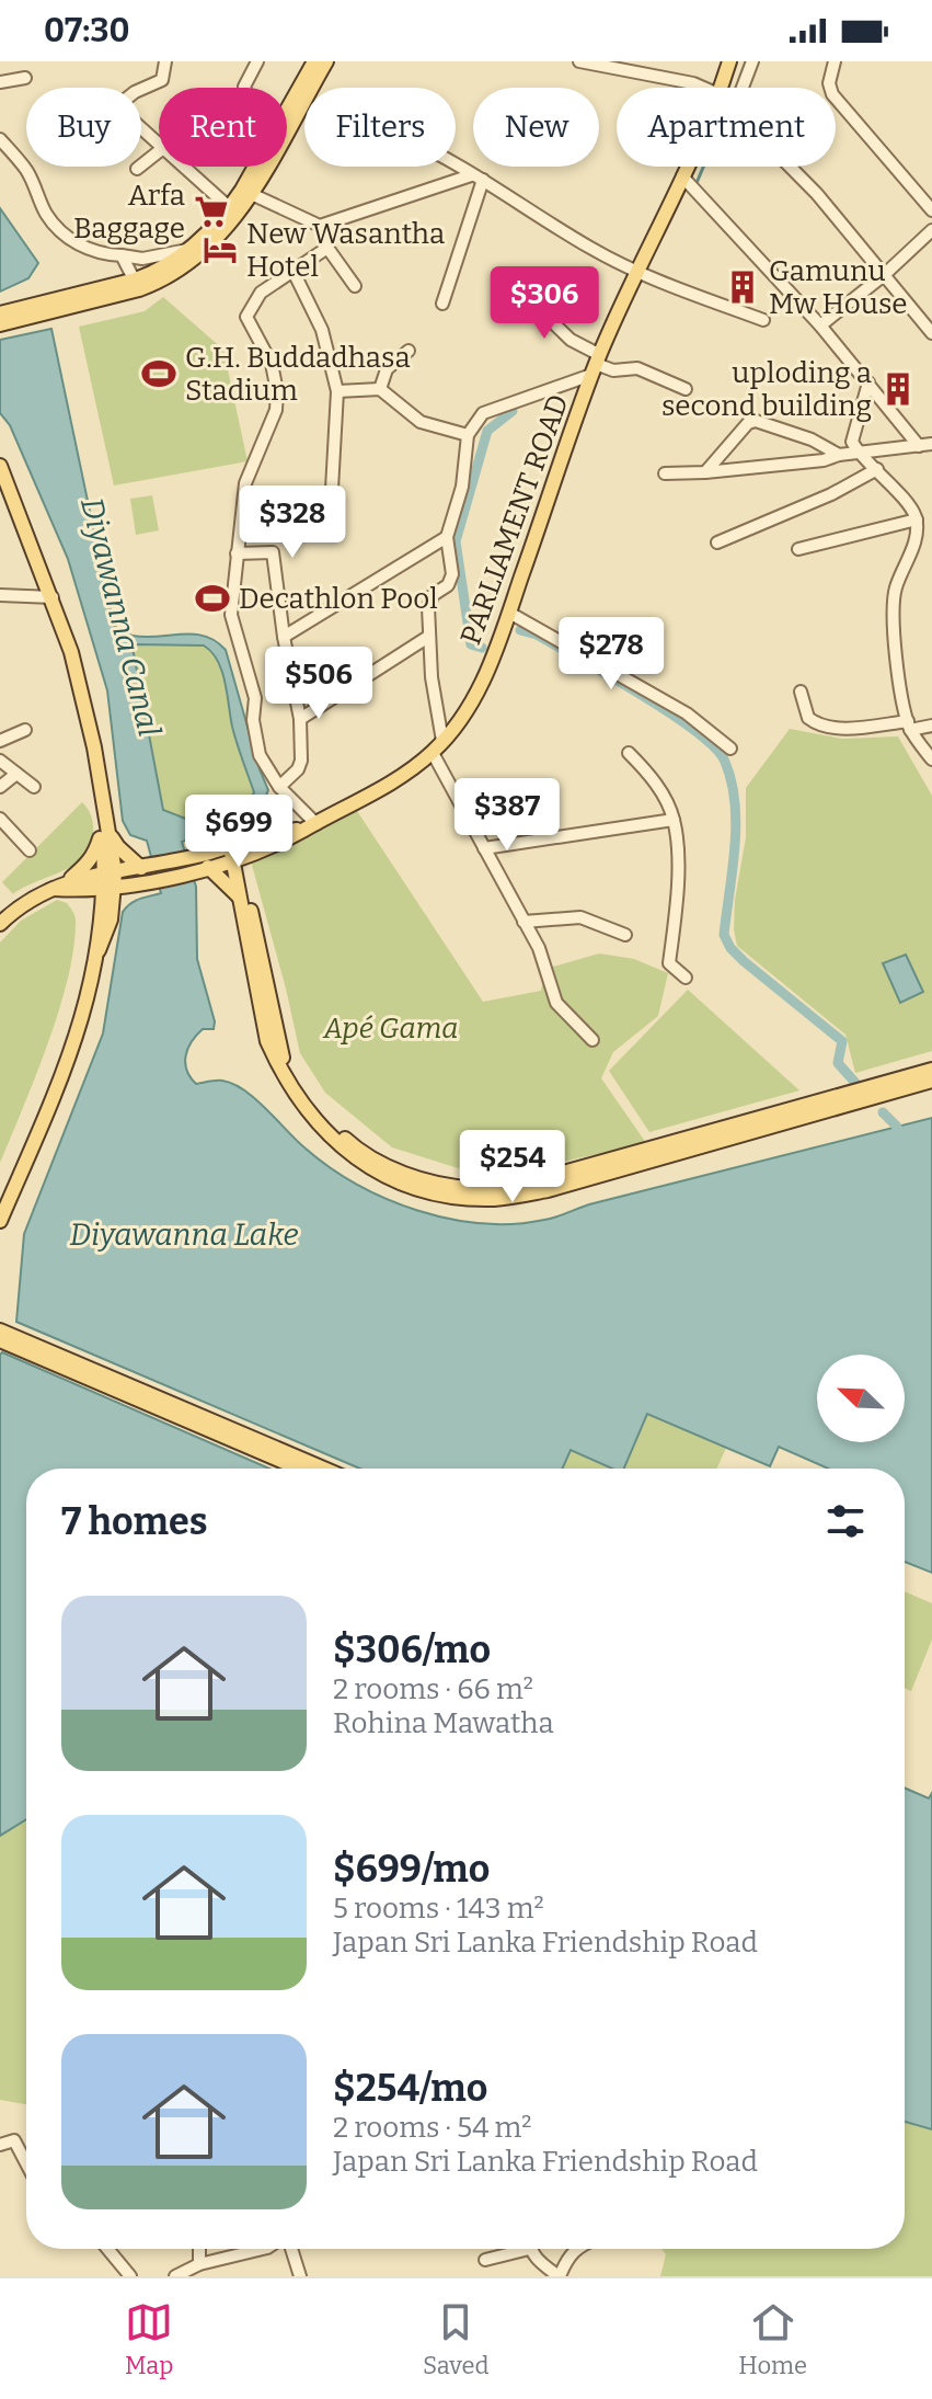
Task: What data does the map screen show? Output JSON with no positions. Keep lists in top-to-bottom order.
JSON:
{
  "streets": {
    "main road": ["PARLIAMENT ROAD"]
  },
  "water": ["Diyawanna Canal", "Diyawanna Lake"],
  "parks": ["Apé Gama"],
  "places": {
    "supermarket": ["Arfa Baggage"],
    "hotel": ["New Wasantha Hotel"],
    "building": ["Gamunu Mw House", "uploding a second building"],
    "sports": ["G.H. Buddadhasa Stadium", "Decathlon Pool"]
  },
  "north": "top left",
  "page": {
    "status": "07:30",
    "chip": [
      "Buy",
      "Rent",
      "Filters",
      "New",
      "Apartment"
    ],
    "price": [
      "$306",
      "$328",
      "$278",
      "$506",
      "$387",
      "$699",
      "$254"
    ],
    "heading": "7 homes",
    "list": [
      {
        "name": "$306/mo",
        "note": "2 rooms · 66 m² · Rohina Mawatha"
      },
      {
        "name": "$699/mo",
        "note": "5 rooms · 143 m² · Japan Sri Lanka Friendship Road"
      },
      {
        "name": "$254/mo",
        "note": "2 rooms · 54 m² · Japan Sri Lanka Friendship Road"
      }
    ],
    "tabs": ["Map", "Saved", "Home"]
  }
}
